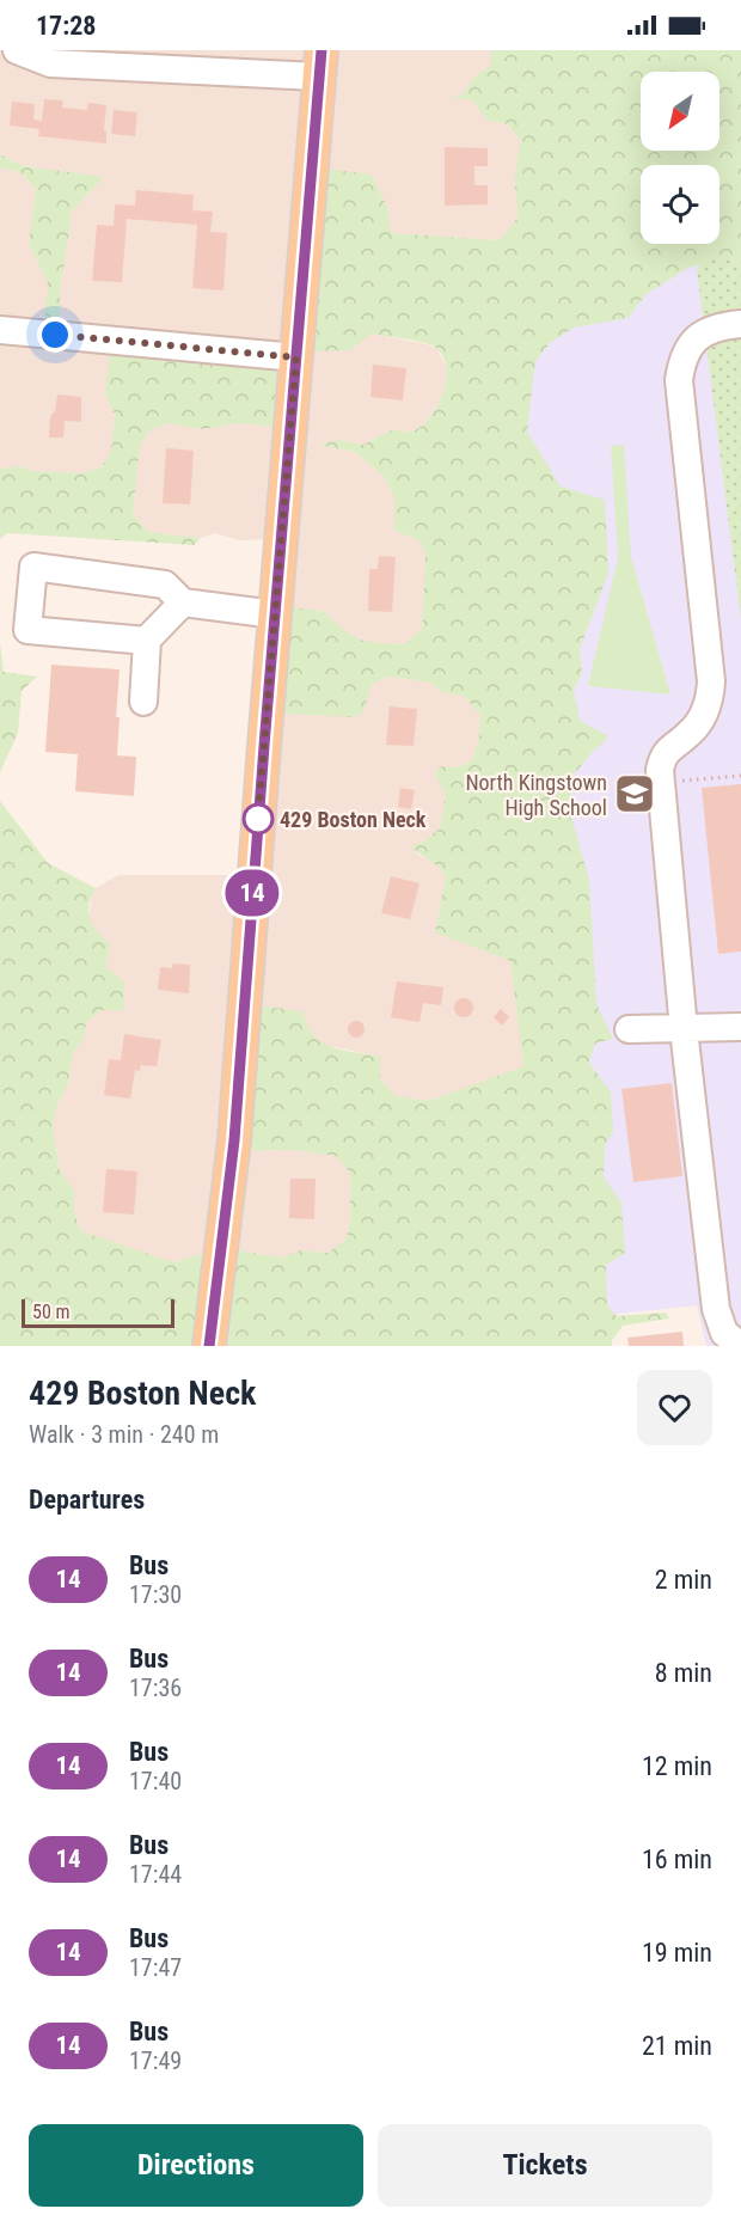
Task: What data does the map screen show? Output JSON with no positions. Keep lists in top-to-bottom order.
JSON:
{
  "places": {
    "school or university": ["North Kingstown High School"],
    "other": ["429 Boston Neck"]
  },
  "lines": ["bus line 14"],
  "scale_bar": "50 m",
  "north": "bottom left",
  "page": {
    "status": "17:28",
    "on_map": "14",
    "scale": "50 m",
    "heading": [
      ["429 Boston Neck", "Walk · 3 min · 240 m"],
      "Departures"
    ],
    "list": [
      {
        "mark": "14",
        "name": "Bus",
        "note": "17:30",
        "value": "2 min"
      },
      {
        "mark": "14",
        "name": "Bus",
        "note": "17:36",
        "value": "8 min"
      },
      {
        "mark": "14",
        "name": "Bus",
        "note": "17:40",
        "value": "12 min"
      },
      {
        "mark": "14",
        "name": "Bus",
        "note": "17:44",
        "value": "16 min"
      },
      {
        "mark": "14",
        "name": "Bus",
        "note": "17:47",
        "value": "19 min"
      },
      {
        "mark": "14",
        "name": "Bus",
        "note": "17:49",
        "value": "21 min"
      }
    ],
    "buttons": ["Directions", "Tickets"]
  }
}
